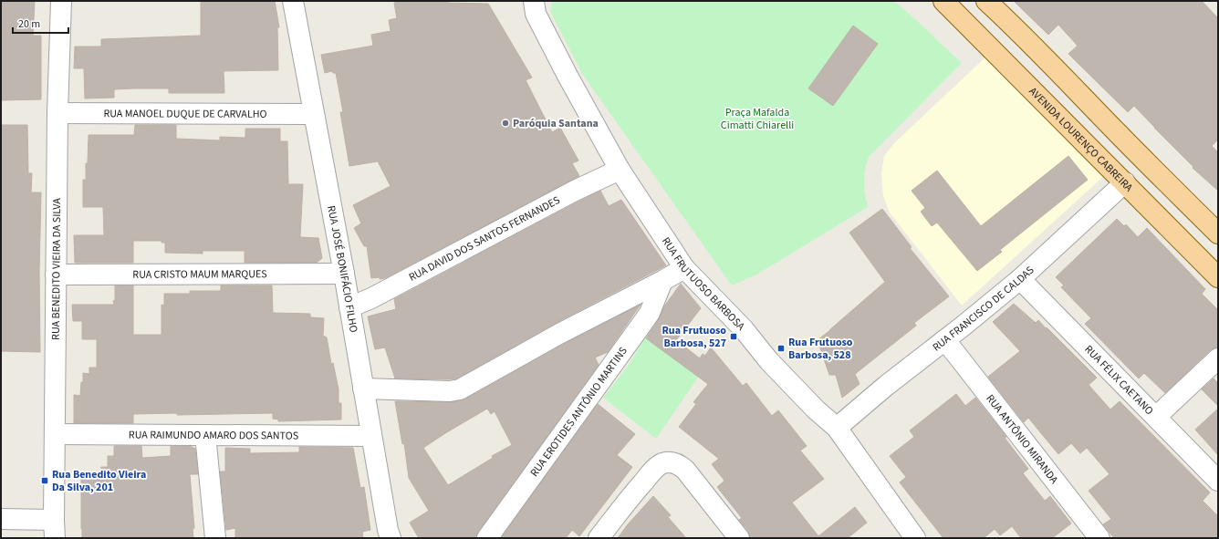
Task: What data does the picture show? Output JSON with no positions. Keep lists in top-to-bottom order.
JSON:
{
  "streets": {
    "main road": ["AVENIDA LOURENÇO CABREIRA"],
    "street": [
      "RUA MANOEL DUQUE DE CARVALHO",
      "RUA DAVID DOS SANTOS FERNANDES",
      "RUA BENEDITO VIEIRA DA SILVA",
      "RUA JOSÉ BONIFÁCIO FILHO",
      "RUA CRISTO MAUM MARQUES",
      "RUA FRUTUOSO BARBOSA",
      "RUA FRANCISCO DE CALDAS",
      "RUA FÉLIX CAETANO",
      "RUA EROTIDES ANTÔNIO MARTINS",
      "RUA RAIMUNDO AMARO DOS SANTOS",
      "RUA ANTÔNIO MIRANDA"
    ]
  },
  "crossings": [
    ["RUA MANOEL DUQUE DE CARVALHO", "RUA BENEDITO VIEIRA DA SILVA"],
    ["RUA MANOEL DUQUE DE CARVALHO", "RUA JOSÉ BONIFÁCIO FILHO"],
    ["AVENIDA LOURENÇO CABREIRA", "RUA FRANCISCO DE CALDAS"],
    ["RUA DAVID DOS SANTOS FERNANDES", "RUA JOSÉ BONIFÁCIO FILHO"],
    ["RUA DAVID DOS SANTOS FERNANDES", "RUA FRUTUOSO BARBOSA"],
    ["RUA BENEDITO VIEIRA DA SILVA", "RUA CRISTO MAUM MARQUES"],
    ["RUA BENEDITO VIEIRA DA SILVA", "RUA RAIMUNDO AMARO DOS SANTOS"],
    ["RUA JOSÉ BONIFÁCIO FILHO", "RUA CRISTO MAUM MARQUES"],
    ["RUA JOSÉ BONIFÁCIO FILHO", "RUA RAIMUNDO AMARO DOS SANTOS"],
    ["RUA FRUTUOSO BARBOSA", "RUA FRANCISCO DE CALDAS"],
    ["RUA FRANCISCO DE CALDAS", "RUA FÉLIX CAETANO"],
    ["RUA FRANCISCO DE CALDAS", "RUA ANTÔNIO MIRANDA"]
  ],
  "parks": ["Praça Mafalda Cimatti Chiarelli"],
  "places": {
    "other": ["Paróquia Santana"],
    "transit": ["Rua Frutuoso Barbosa, 527", "Rua Frutuoso Barbosa, 528", "Rua Benedito Vieira Da Silva, 201"]
  },
  "scale_bar": "20 m"
}
